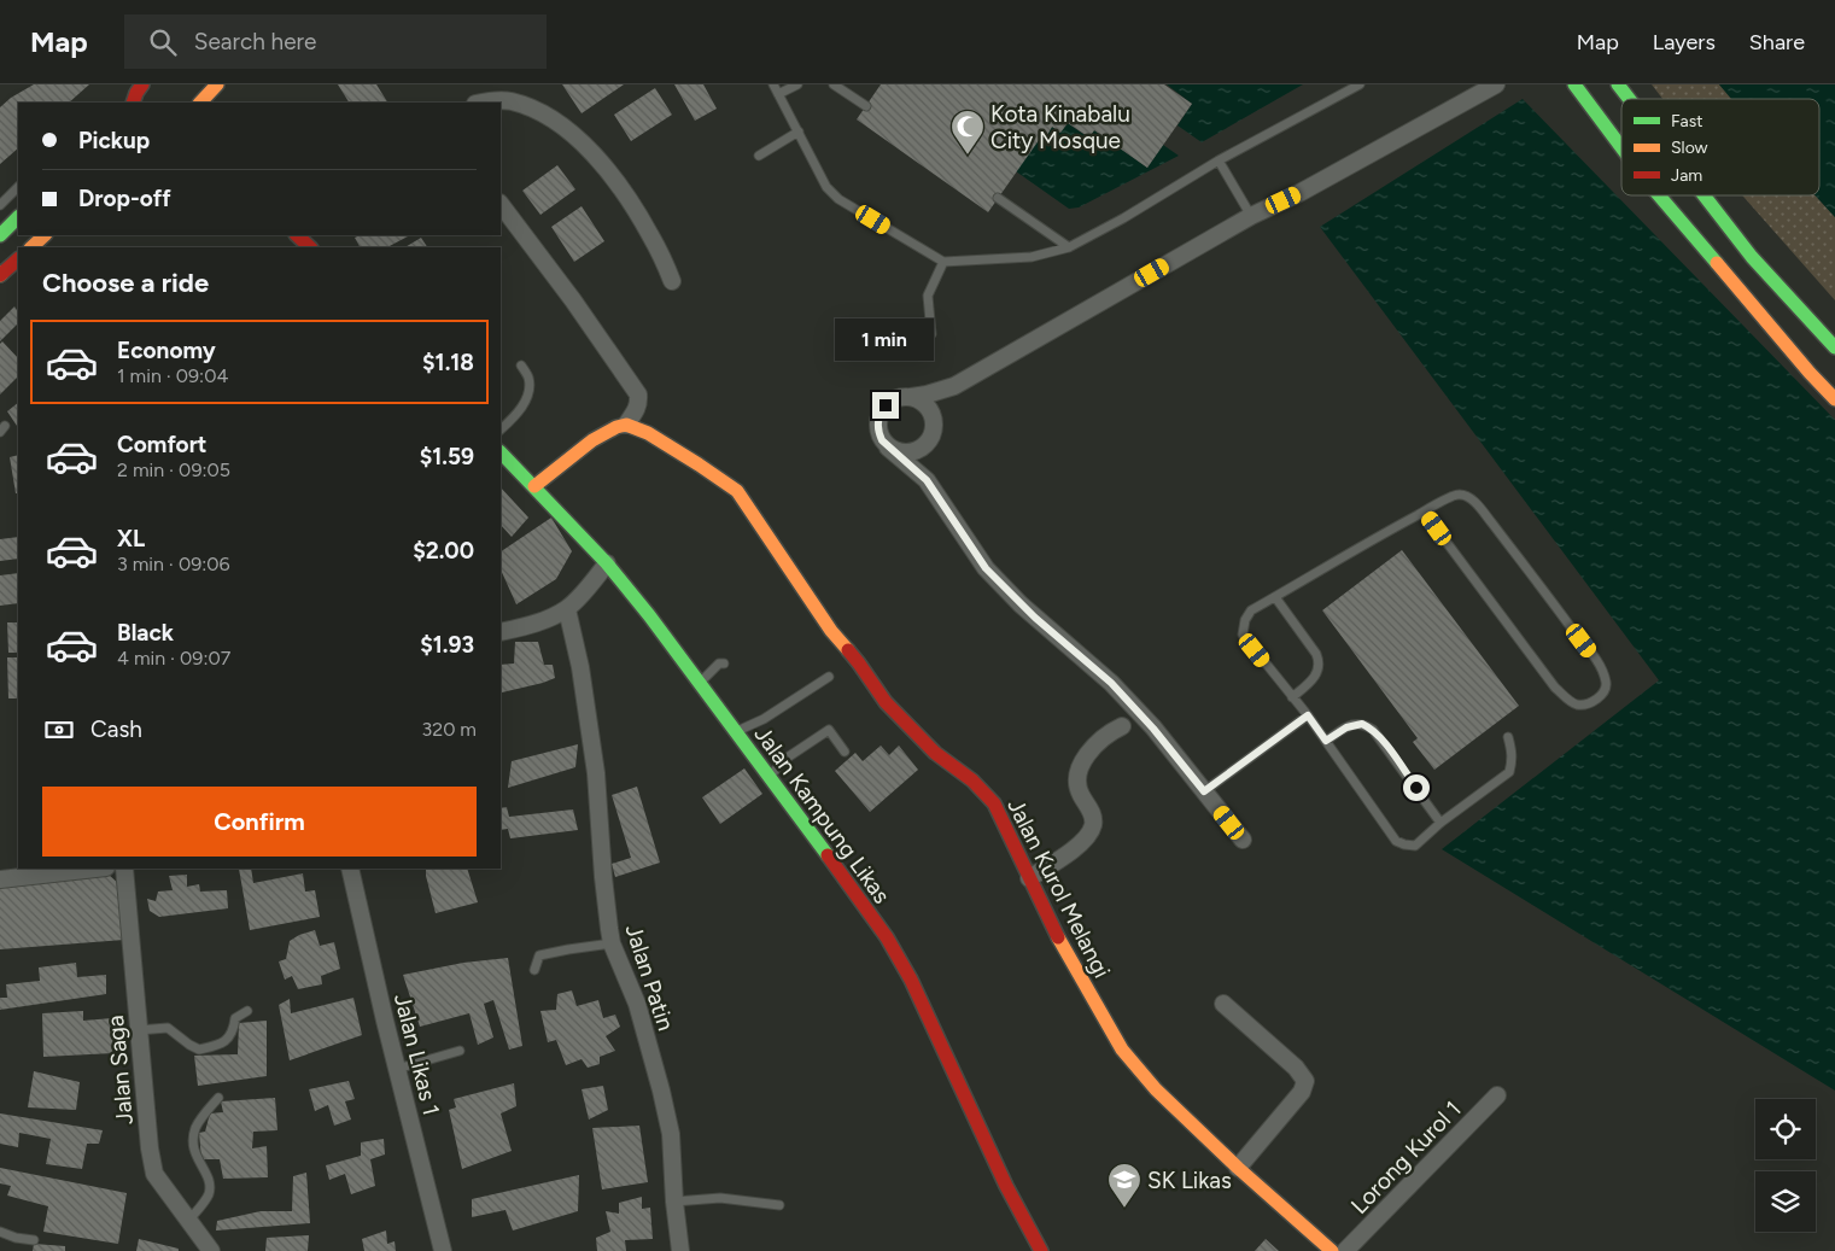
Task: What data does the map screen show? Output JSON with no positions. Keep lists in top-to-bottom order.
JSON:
{
  "streets": {
    "main road": ["Jalan Kampung Likas", "Jalan Kurol Melangi"],
    "street": [
      "Jalan Patin",
      "Jalan Likas 1",
      "Jalan Saga",
      "Lorong Kurol 1"
    ]
  },
  "places": {
    "mosque": ["Kota Kinabalu City Mosque"],
    "school or university": ["SK Likas"]
  },
  "legend": ["Fast", "Slow", "Jam"],
  "page": {
    "header": "Map",
    "search": "Search here",
    "nav": ["Map", "Layers", "Share"],
    "banner": ["Pickup", "Drop-off"],
    "heading": "Choose a ride",
    "bubble": "1 min",
    "list": [
      {
        "name": "Economy",
        "note": "1 min · 09:04",
        "value": "$1.18"
      },
      {
        "name": "Comfort",
        "note": "2 min · 09:05",
        "value": "$1.59"
      },
      {
        "name": "XL",
        "note": "3 min · 09:06",
        "value": "$2.00"
      },
      {
        "name": "Black",
        "note": "4 min · 09:07",
        "value": "$1.93"
      }
    ],
    "pay": ["Cash", "320 m"],
    "buttons": "Confirm"
  }
}
